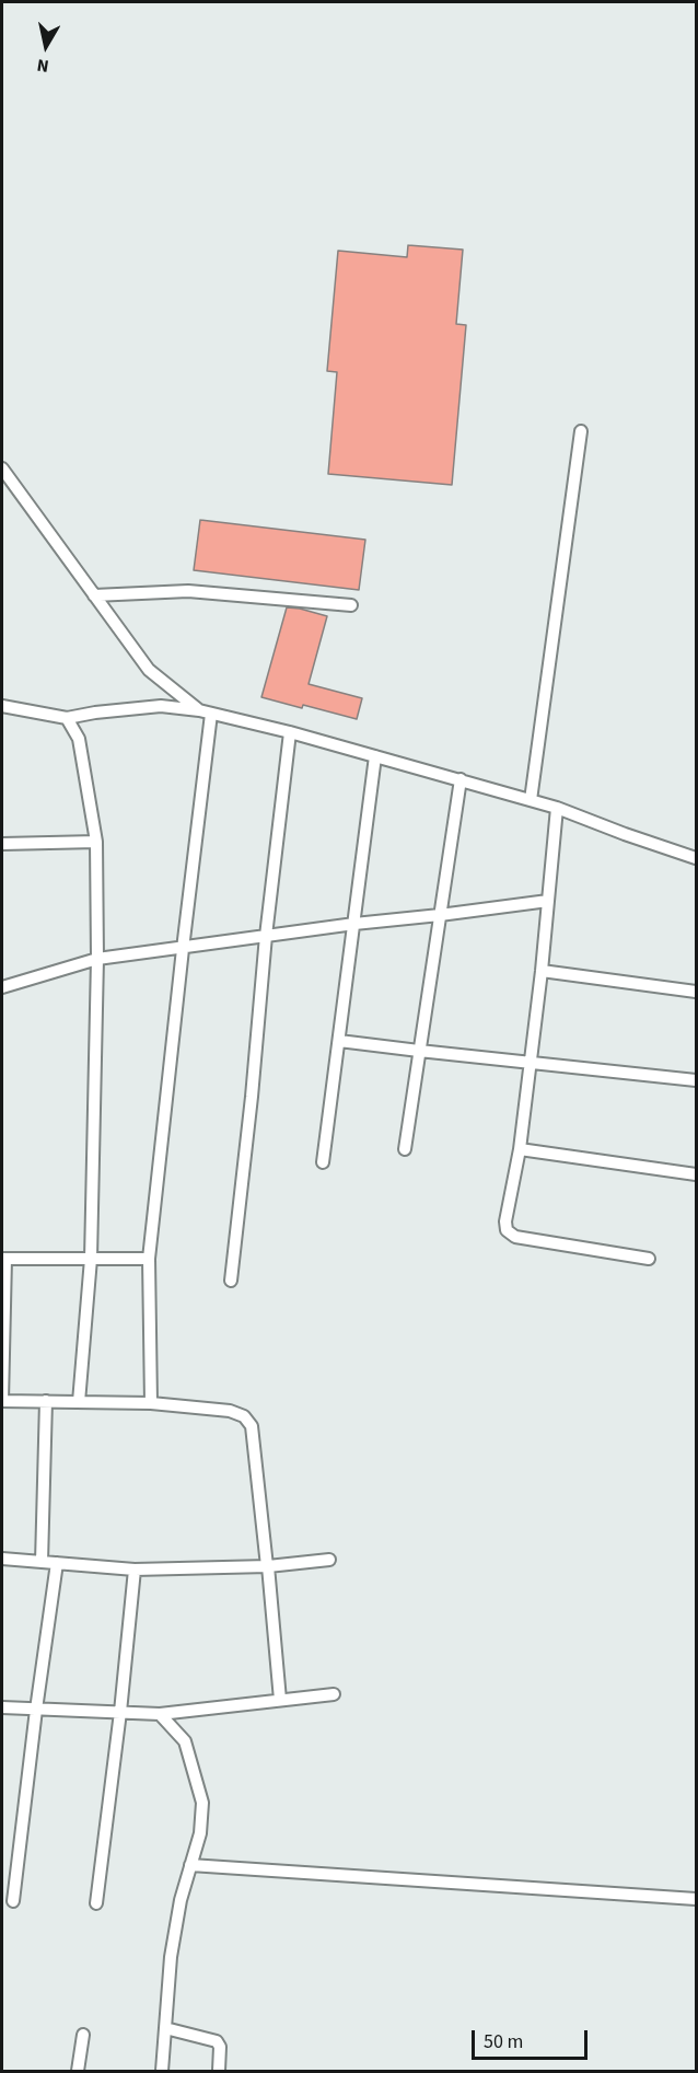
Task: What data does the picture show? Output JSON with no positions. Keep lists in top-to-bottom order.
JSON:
{
  "scale_bar": "50 m",
  "north": "bottom"
}
